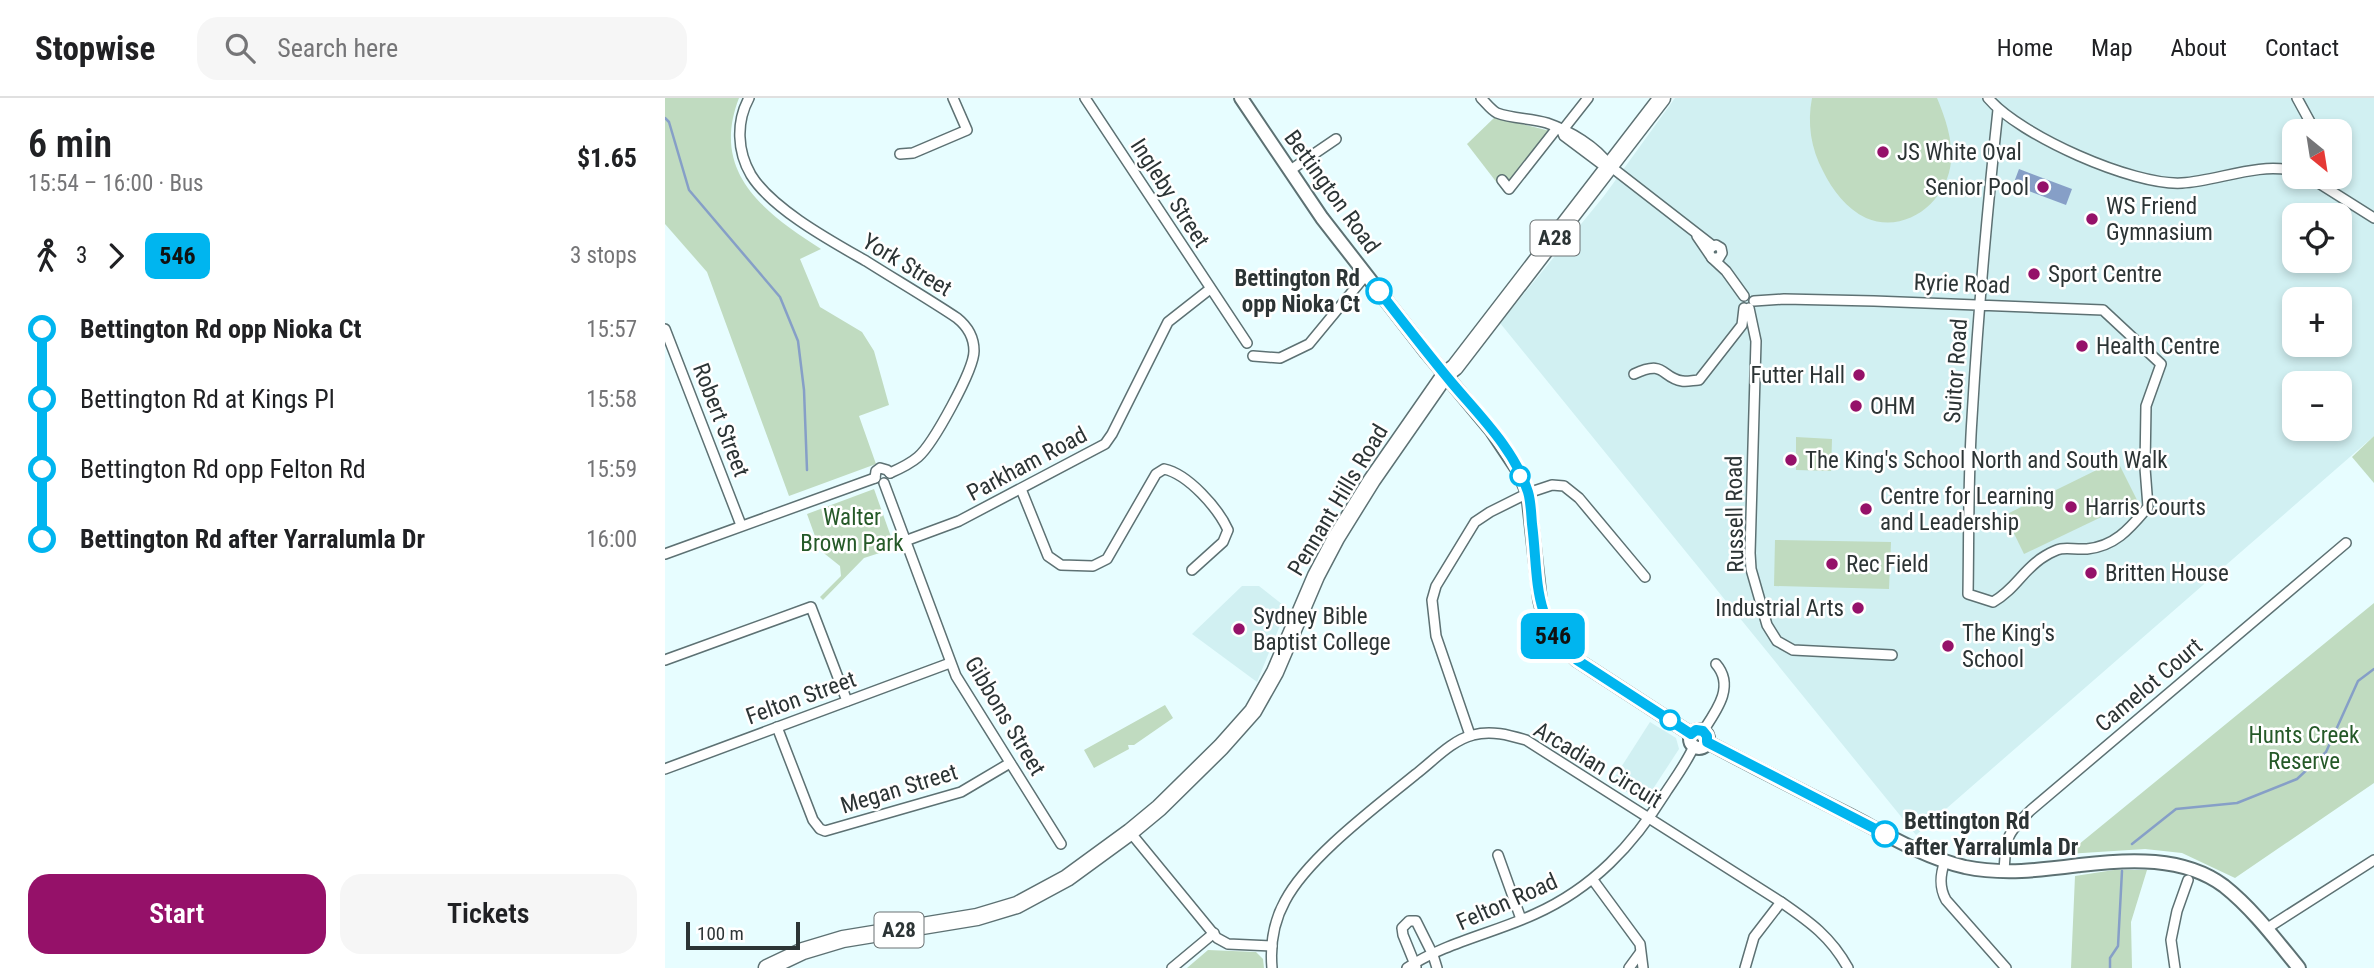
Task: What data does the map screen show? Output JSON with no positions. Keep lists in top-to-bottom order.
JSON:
{
  "streets": {
    "highway": ["A28", "Pennant Hills Road"],
    "main road": ["Bettington Road"],
    "street": [
      "Ingleby Street",
      "York Street",
      "Ryrie Road",
      "Suitor Road",
      "Robert Street",
      "Parkham Road",
      "Russell Road",
      "Camelot Court",
      "Felton Street",
      "Gibbons Street",
      "Arcadian Circuit",
      "Megan Street",
      "Felton Road"
    ]
  },
  "crossings": [
    ["Bettington Road", "Pennant Hills Road"],
    ["Bettington Road", "Camelot Court"],
    ["Bettington Road", "Felton Road"],
    ["Ingleby Street", "Parkham Road"],
    ["York Street", "Gibbons Street"],
    ["Ryrie Road", "Suitor Road"],
    ["Ryrie Road", "Russell Road"],
    ["Parkham Road", "Gibbons Street"],
    ["Felton Street", "Gibbons Street"],
    ["Felton Street", "Megan Street"],
    ["Gibbons Street", "Megan Street"],
    ["Arcadian Circuit", "Felton Road"]
  ],
  "parks": ["Walter Brown Park", "Hunts Creek Reserve"],
  "places": [
    "JS White Oval",
    "Senior Pool",
    "WS Friend Gymnasium",
    "Sport Centre",
    "Bettington Rd opp Nioka Ct",
    "Health Centre",
    "Futter Hall",
    "OHM",
    "The King's School North and South Walk",
    "Harris Courts",
    "Centre for Learning and Leadership",
    "Rec Field",
    "Britten House",
    "Industrial Arts",
    "Sydney Bible Baptist College",
    "The King's School",
    "Bettington Rd after Yarralumla Dr"
  ],
  "lines": ["bus line 546"],
  "scale_bar": "100 m",
  "north": "bottom right",
  "page": {
    "header": "Stopwise",
    "search": "Search here",
    "nav": [
      "Home",
      "Map",
      "About",
      "Contact"
    ],
    "heading": ["6 min", "15:54 – 16:00 · Bus", "$1.65"],
    "on_map": "546",
    "map_buttons": ["+", "−"],
    "legs": ["3", "546", "3 stops"],
    "list": [
      {
        "name": "Bettington Rd opp Nioka Ct",
        "value": "15:57"
      },
      {
        "name": "Bettington Rd at Kings Pl",
        "value": "15:58"
      },
      {
        "name": "Bettington Rd opp Felton Rd",
        "value": "15:59"
      },
      {
        "name": "Bettington Rd after Yarralumla Dr",
        "value": "16:00"
      }
    ],
    "buttons": ["Start", "Tickets"],
    "scale": "100 m"
  }
}
